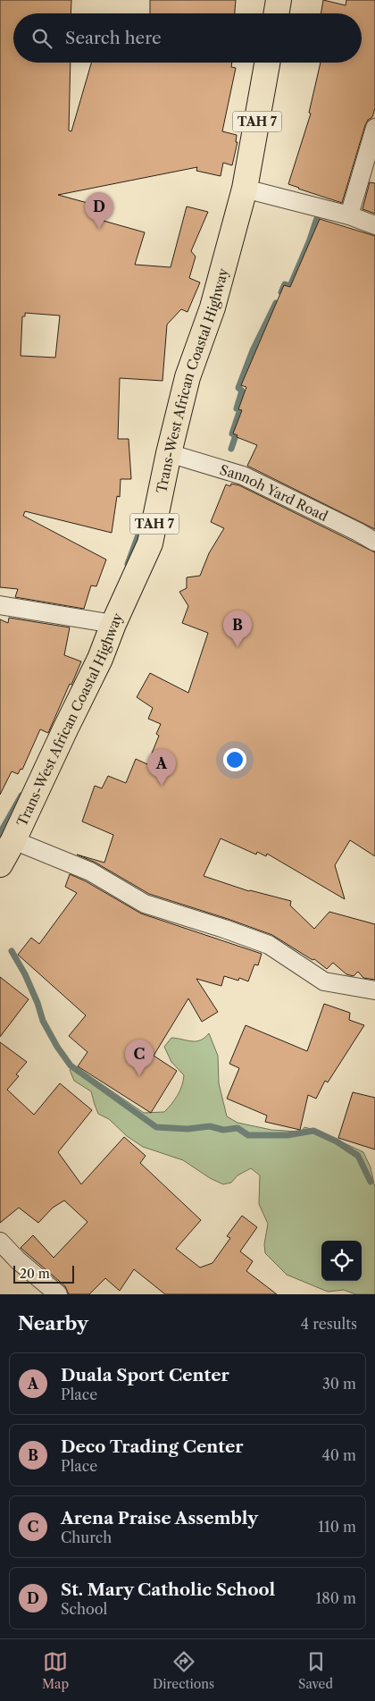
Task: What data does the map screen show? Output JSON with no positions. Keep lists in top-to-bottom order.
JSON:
{
  "streets": {
    "highway": ["TAH 7", "Trans-West African Coastal Highway"],
    "street": ["Sannoh Yard Road"]
  },
  "crossings": [
    ["Trans-West African Coastal Highway", "Sannoh Yard Road"]
  ],
  "scale_bar": "20 m",
  "page": {
    "search": "Search here",
    "pins": [
      "D",
      "B",
      "A",
      "C"
    ],
    "scale": "20 m",
    "heading": ["Nearby", "4 results"],
    "list": [
      {
        "mark": "A",
        "name": "Duala Sport Center",
        "note": "Place",
        "value": "30 m"
      },
      {
        "mark": "B",
        "name": "Deco Trading Center",
        "note": "Place",
        "value": "40 m"
      },
      {
        "mark": "C",
        "name": "Arena Praise Assembly",
        "note": "Church",
        "value": "110 m"
      },
      {
        "mark": "D",
        "name": "St. Mary Catholic School",
        "note": "School",
        "value": "180 m"
      }
    ],
    "nav": ["Map", "Directions", "Saved"]
  }
}
